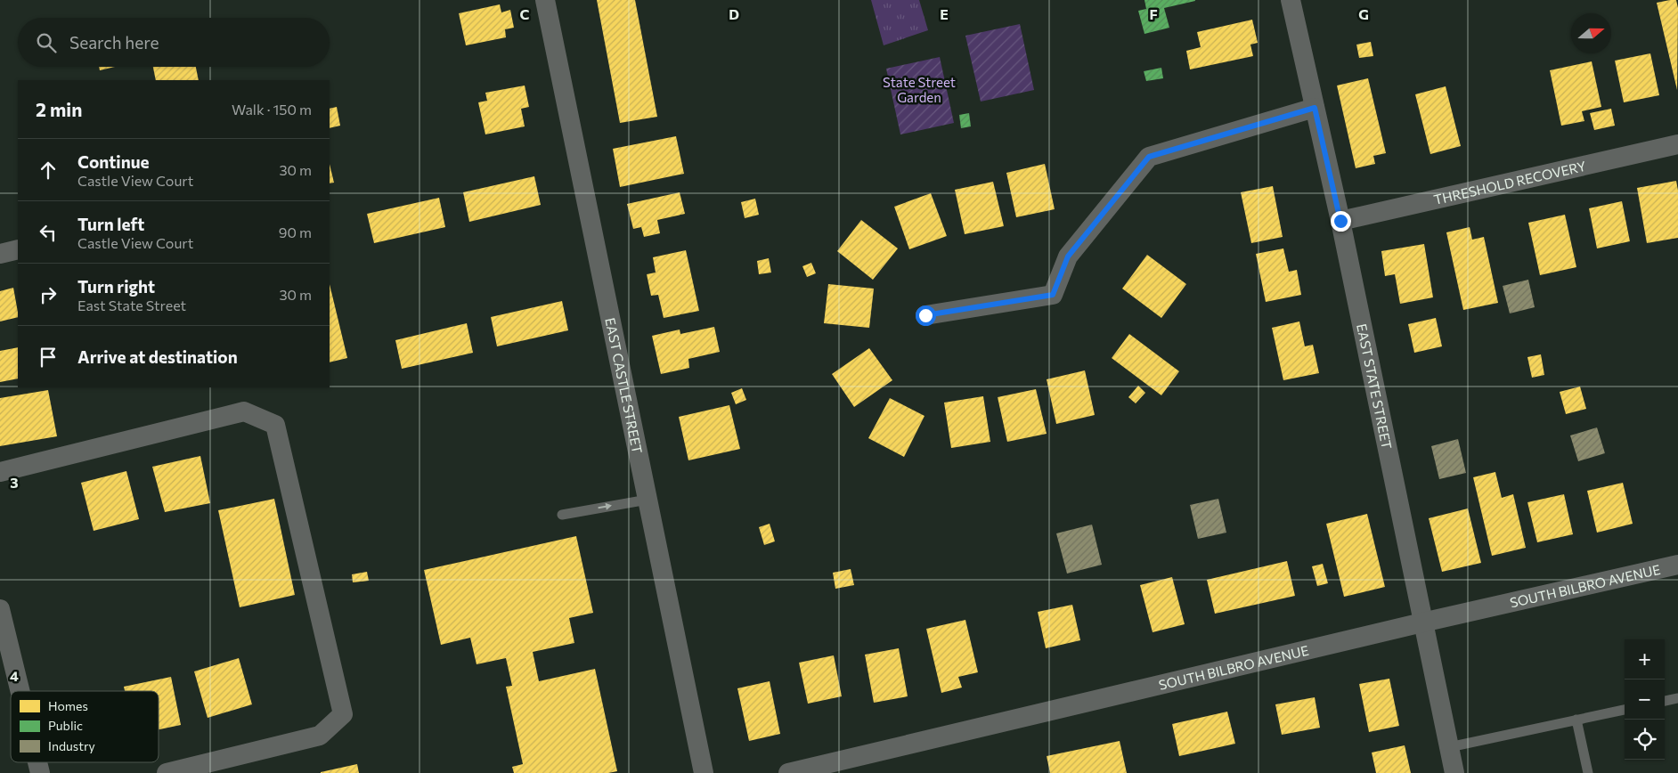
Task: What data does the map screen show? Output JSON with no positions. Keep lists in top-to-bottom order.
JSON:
{
  "streets": {
    "street": [
      "THRESHOLD RECOVERY",
      "EAST CASTLE STREET",
      "EAST STATE STREET",
      "SOUTH BILBRO AVENUE"
    ]
  },
  "crossings": [
    ["THRESHOLD RECOVERY", "EAST STATE STREET"],
    ["EAST STATE STREET", "SOUTH BILBRO AVENUE"]
  ],
  "parks": ["State Street Garden"],
  "legend": ["Homes", "Public", "Industry"],
  "north": "right",
  "page": {
    "search": "Search here",
    "heading": ["2 min", "Walk · 150 m"],
    "list": [
      ["Continue", "Castle View Court", "30 m"],
      ["Turn left", "Castle View Court", "90 m"],
      ["Turn right", "East State Street", "30 m"],
      "Arrive at destination"
    ],
    "map_buttons": ["+", "−"]
  },
  "grid": {
    "columns": [
      "C",
      "D",
      "E",
      "F",
      "G"
    ],
    "rows": ["3", "4"]
  }
}
